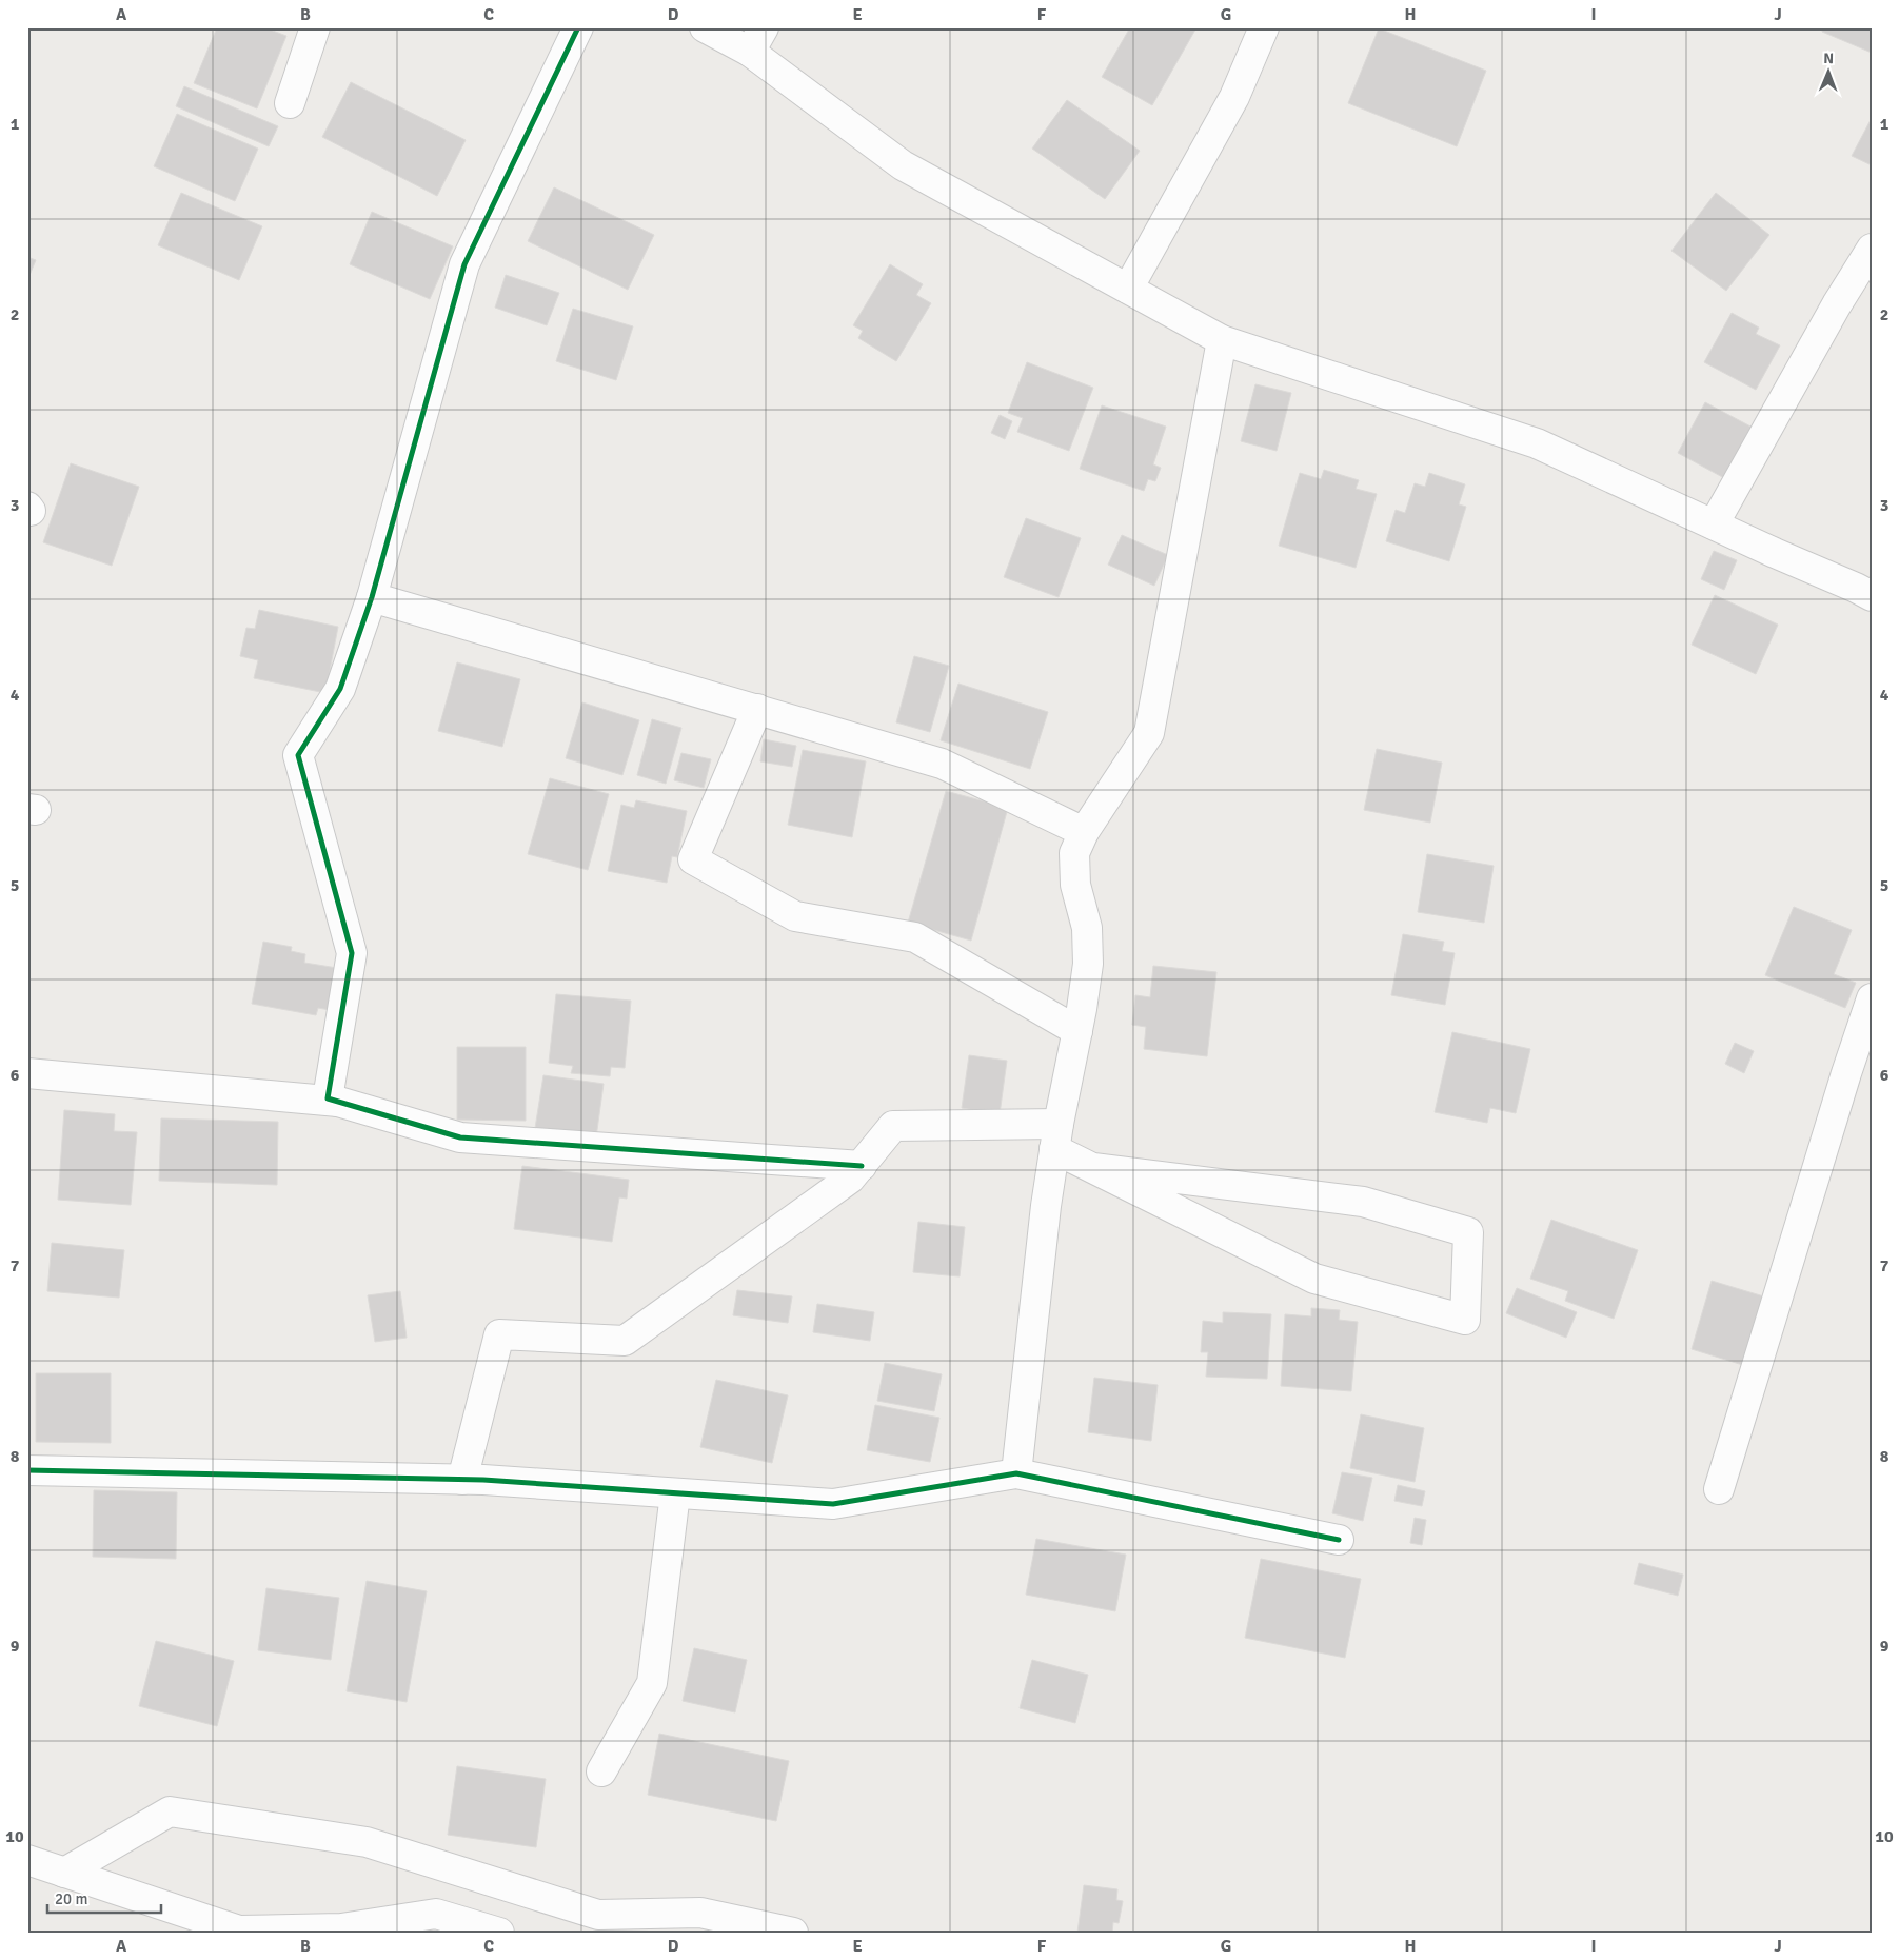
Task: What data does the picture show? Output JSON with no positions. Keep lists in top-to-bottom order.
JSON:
{
  "scale_bar": "20 m",
  "north": "top",
  "grid": {
    "columns": [
      "A",
      "B",
      "C",
      "D",
      "E",
      "F",
      "G",
      "H",
      "I",
      "J"
    ],
    "rows": [
      "1",
      "2",
      "3",
      "4",
      "5",
      "6",
      "7",
      "8",
      "9",
      "10"
    ]
  }
}
